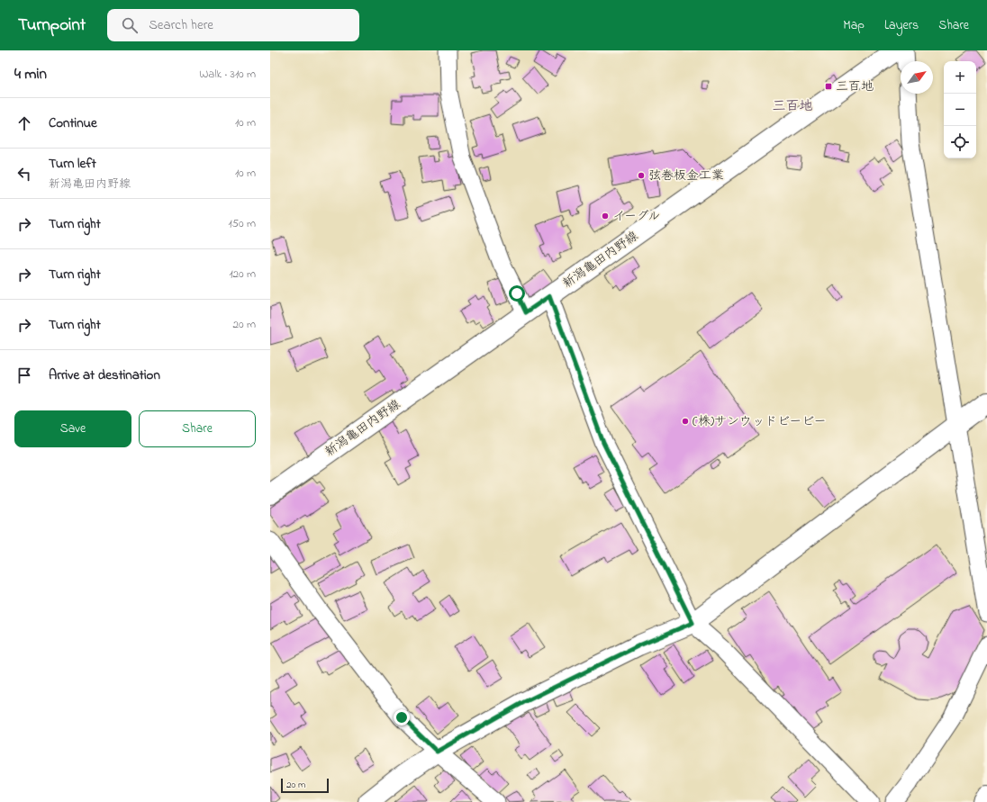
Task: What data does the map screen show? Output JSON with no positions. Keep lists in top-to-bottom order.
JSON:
{
  "streets": {
    "main road": ["新潟亀田内野線"]
  },
  "districts": ["三百地"],
  "places": {
    "transit": ["三百地"],
    "other": ["弦巻板金工業", "イーグル", "(株)サンウッドビービー"]
  },
  "scale_bar": "20 m",
  "north": "top right",
  "page": {
    "header": "Turnpoint",
    "search": "Search here",
    "nav": ["Map", "Layers", "Share"],
    "heading": ["4 min", "Walk · 310 m"],
    "map_buttons": ["+", "−"],
    "list": [
      ["Continue", "10 m"],
      ["Turn left", "新潟亀田内野線", "10 m"],
      ["Turn right", "150 m"],
      ["Turn right", "120 m"],
      ["Turn right", "20 m"],
      "Arrive at destination"
    ],
    "buttons": ["Save", "Share"],
    "scale": "20 m"
  }
}
